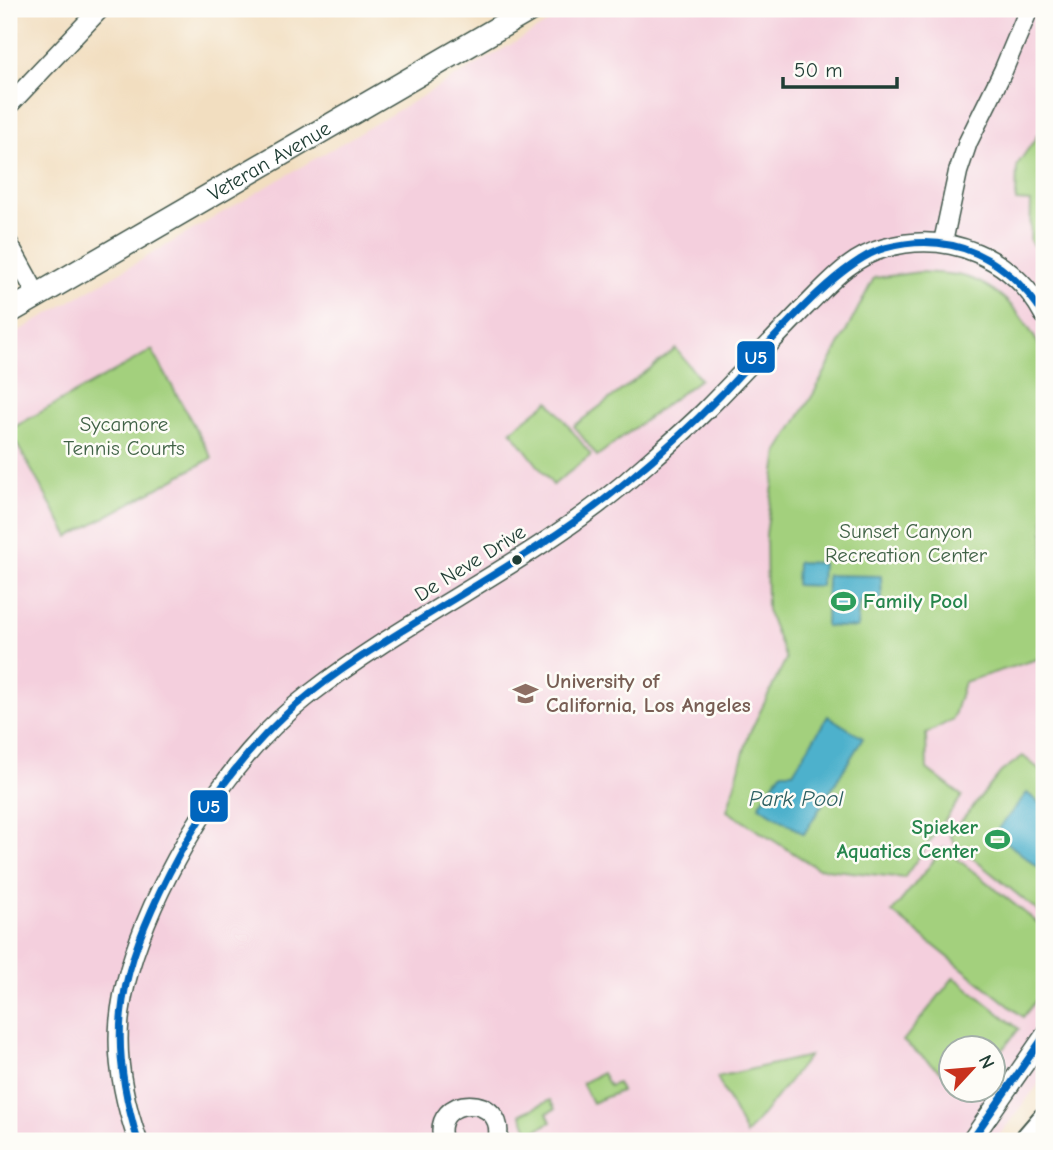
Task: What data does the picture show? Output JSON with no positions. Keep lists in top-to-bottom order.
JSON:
{
  "streets": {
    "street": ["Veteran Avenue", "De Neve Drive"]
  },
  "water": ["Park Pool"],
  "parks": ["Sycamore Tennis Courts", "Sunset Canyon Recreation Center"],
  "places": {
    "sports": ["Family Pool", "Spieker Aquatics Center"],
    "school or university": ["University of California, Los Angeles"]
  },
  "lines": ["transit line U5"],
  "scale_bar": "50 m",
  "north": "top right"
}
